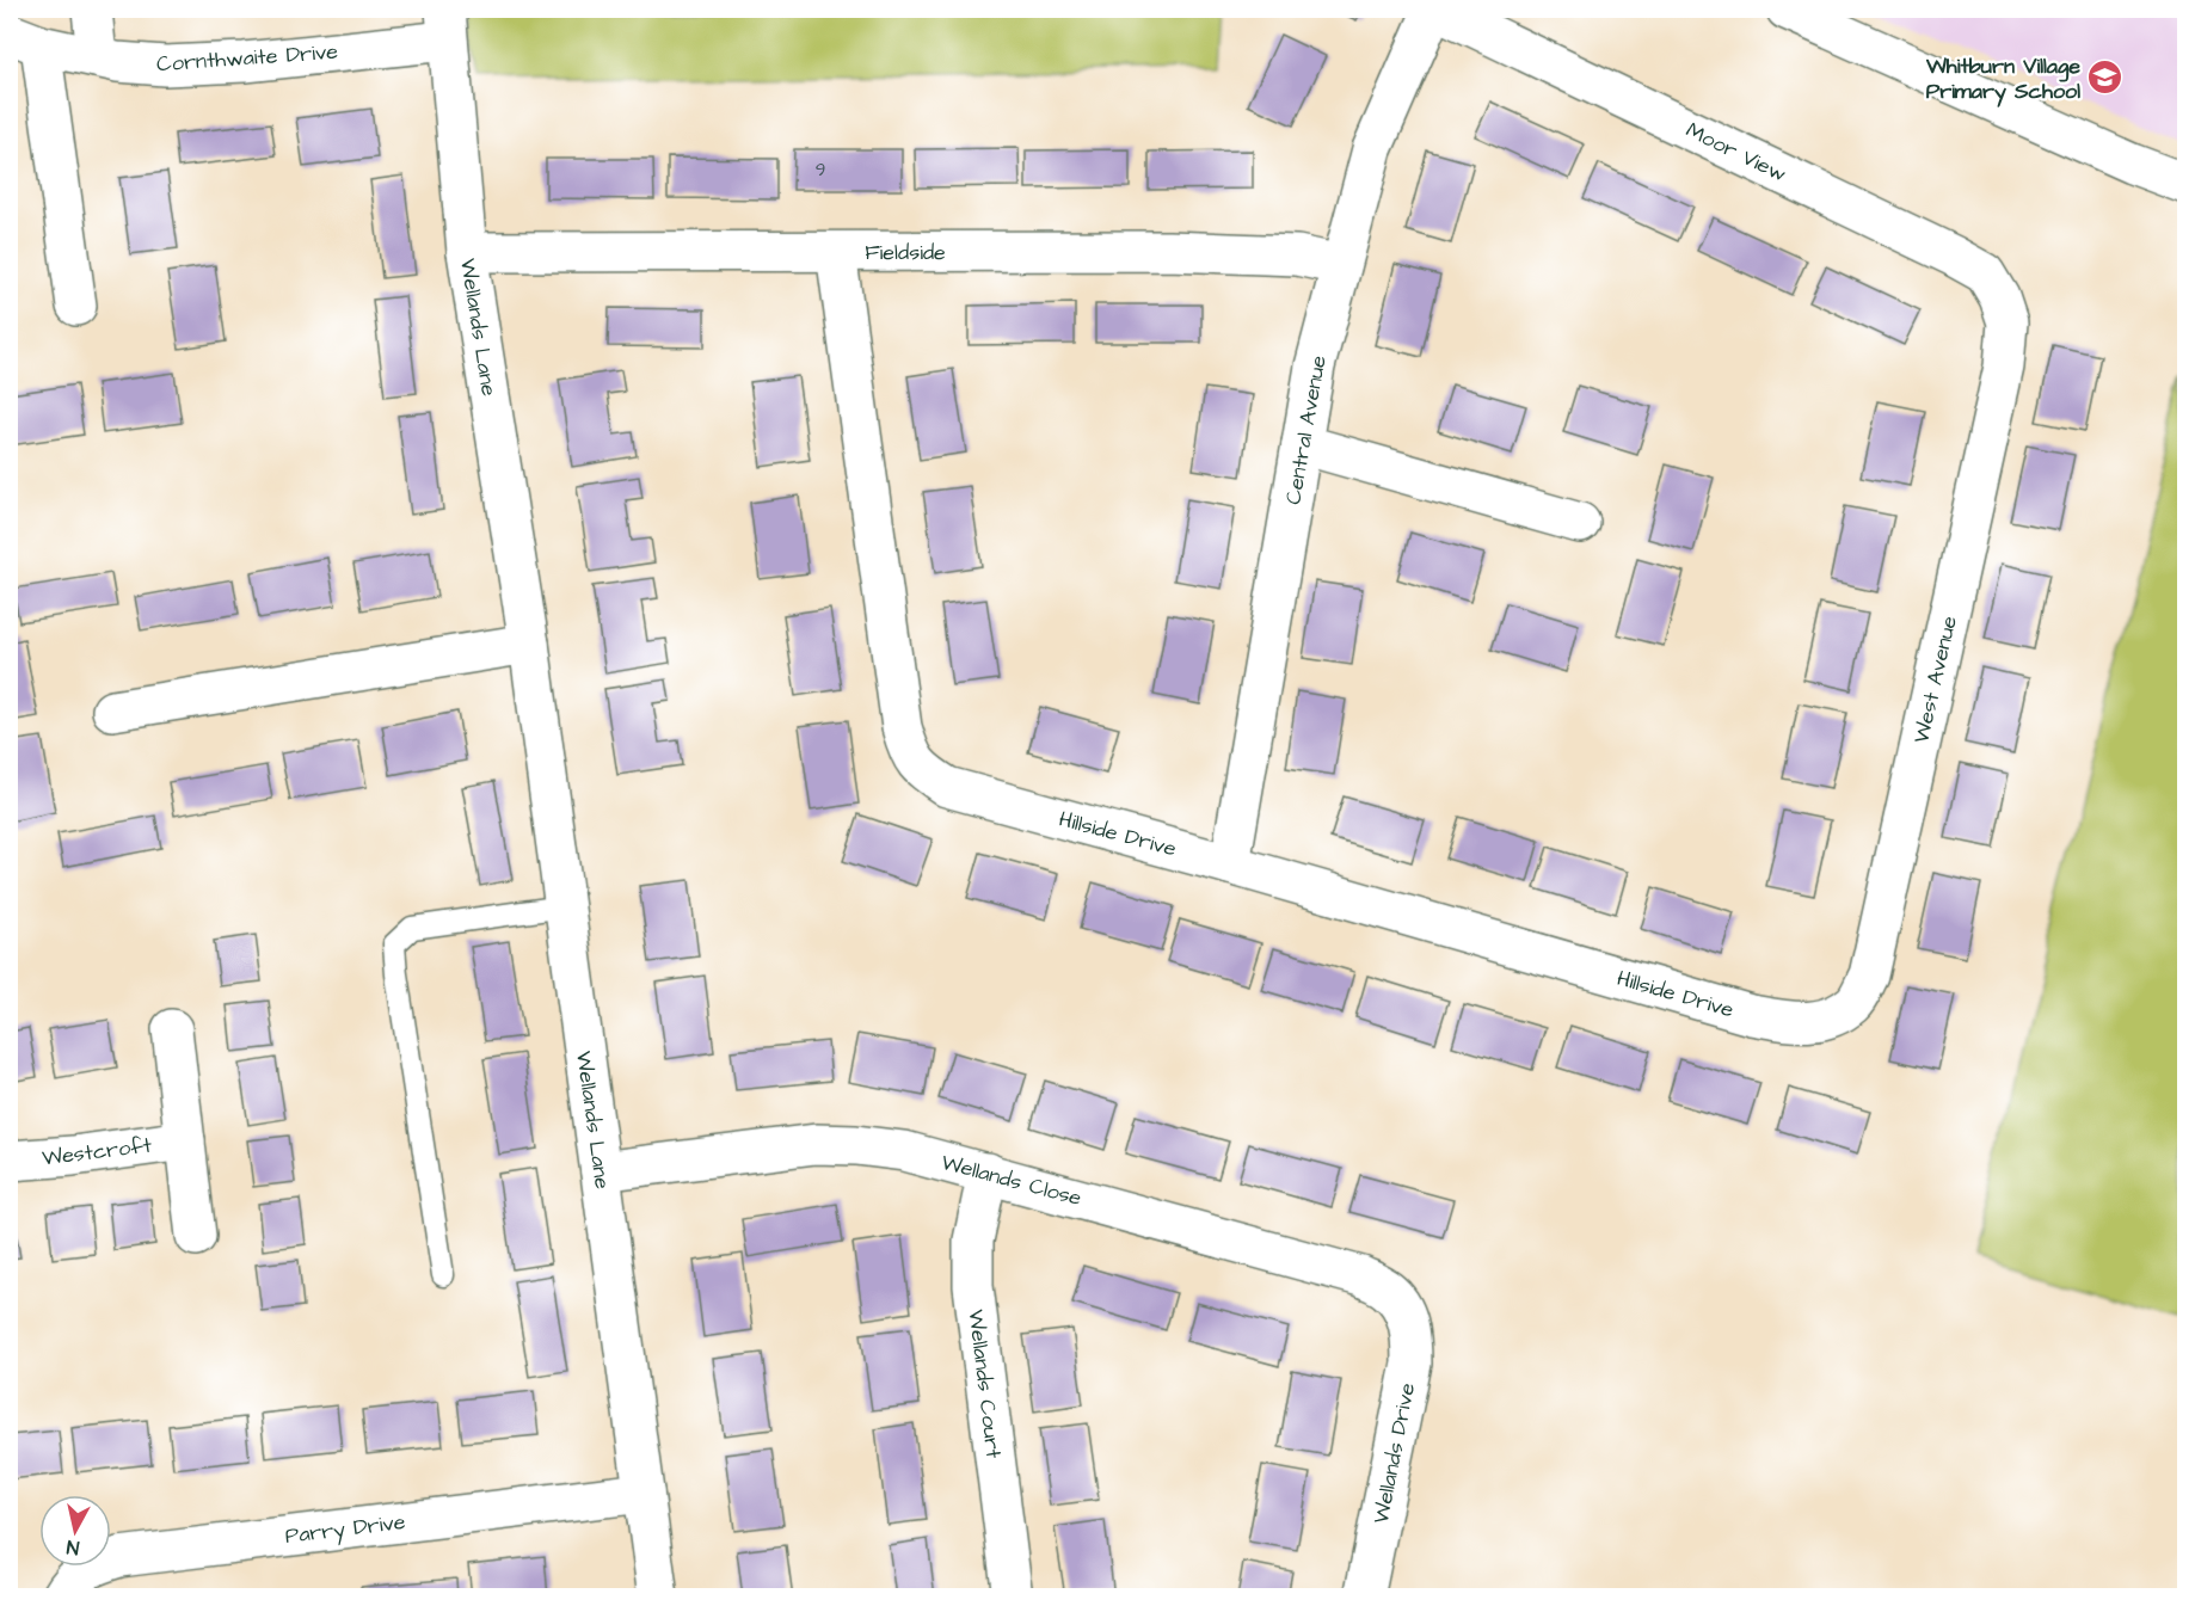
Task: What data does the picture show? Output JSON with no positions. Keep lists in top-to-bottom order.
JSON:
{
  "streets": {
    "street": [
      "Cornthwaite Drive",
      "Moor View",
      "Fieldside",
      "Wellands Lane",
      "Central Avenue",
      "West Avenue",
      "Hillside Drive",
      "Westcroft",
      "Wellands Close",
      "Wellands Court",
      "Wellands Drive",
      "Parry Drive"
    ]
  },
  "crossings": [
    ["Cornthwaite Drive", "Wellands Lane"],
    ["Moor View", "Central Avenue"],
    ["Moor View", "West Avenue"],
    ["Fieldside", "Wellands Lane"],
    ["Fieldside", "Central Avenue"],
    ["Fieldside", "Hillside Drive"],
    ["Wellands Lane", "Wellands Close"],
    ["Wellands Lane", "Parry Drive"],
    ["Central Avenue", "Hillside Drive"],
    ["West Avenue", "Hillside Drive"],
    ["Wellands Close", "Wellands Court"],
    ["Wellands Close", "Wellands Drive"]
  ],
  "places": {
    "school or university": ["Whitburn Village Primary School"]
  },
  "house_numbers": ["9"],
  "north": "bottom"
}
